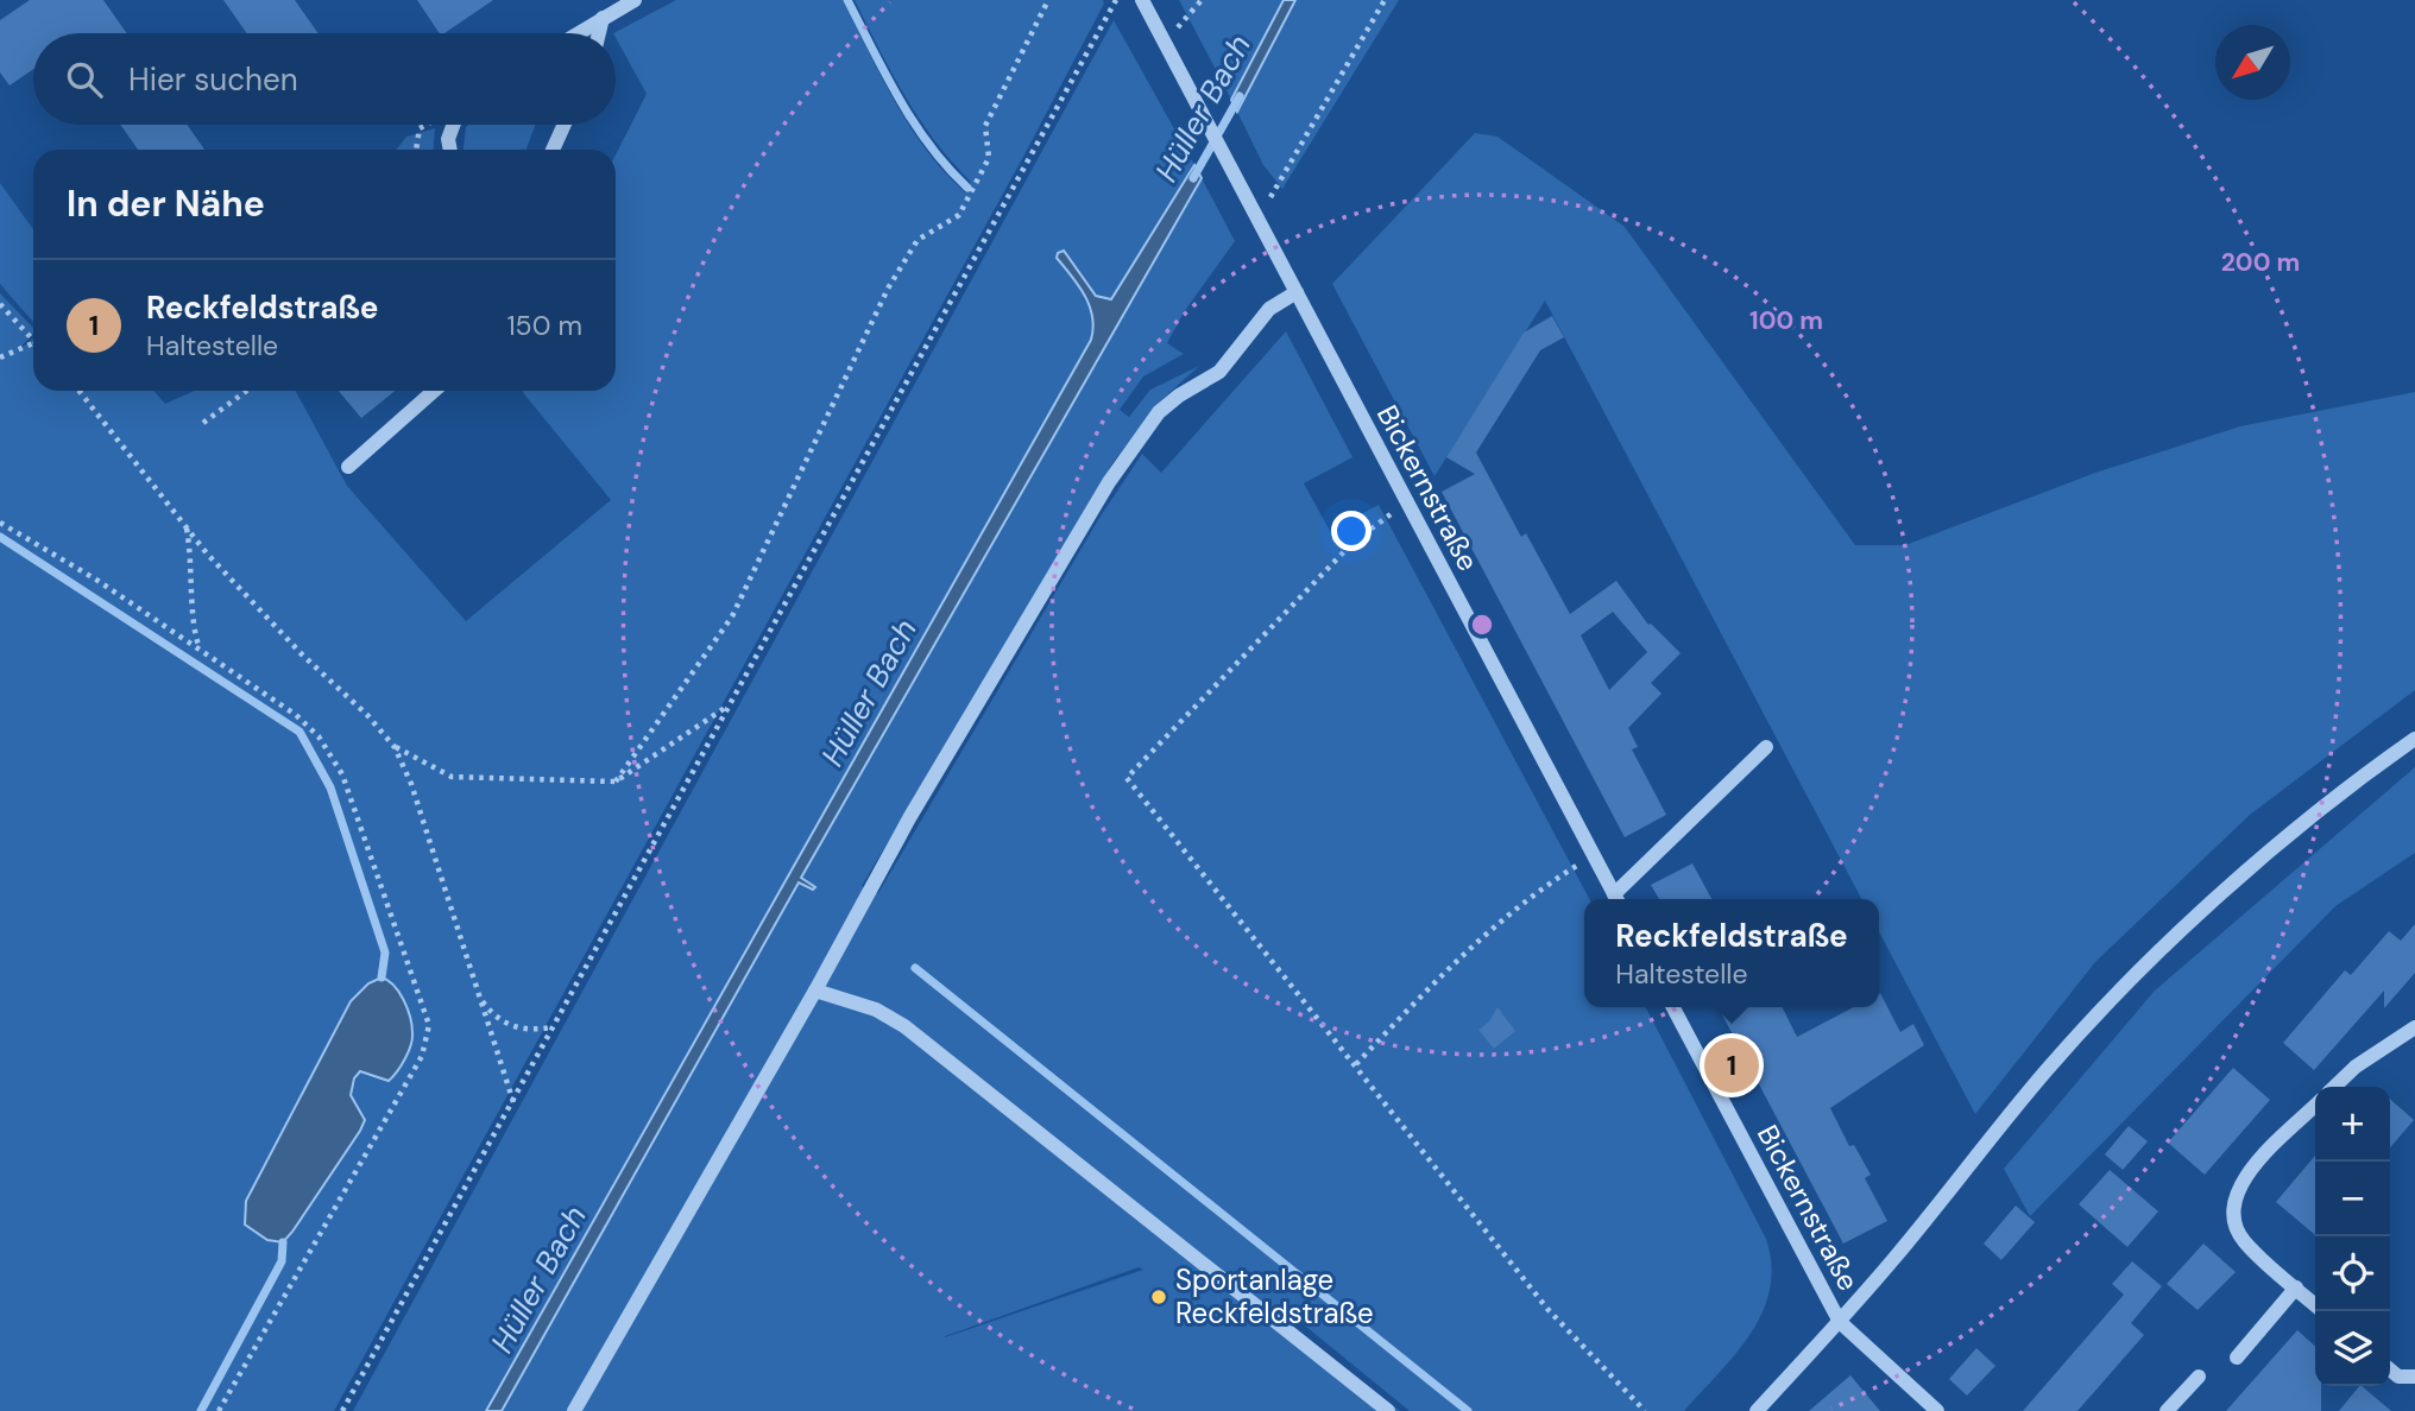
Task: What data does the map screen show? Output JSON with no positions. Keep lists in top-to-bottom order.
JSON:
{
  "streets": {
    "street": ["Bickernstraße"]
  },
  "water": ["Hüller Bach"],
  "places": ["Sportanlage Reckfeldstraße"],
  "north": "bottom left",
  "page": {
    "search": "Hier suchen",
    "heading": "In der Nähe",
    "list": [
      {
        "mark": "1",
        "name": "Reckfeldstraße",
        "note": "Haltestelle",
        "value": "150 m"
      }
    ],
    "popup": ["Reckfeldstraße", "Haltestelle"],
    "pins": "1",
    "map_buttons": ["+", "−"]
  },
  "rings": ["200 m", "100 m"]
}
